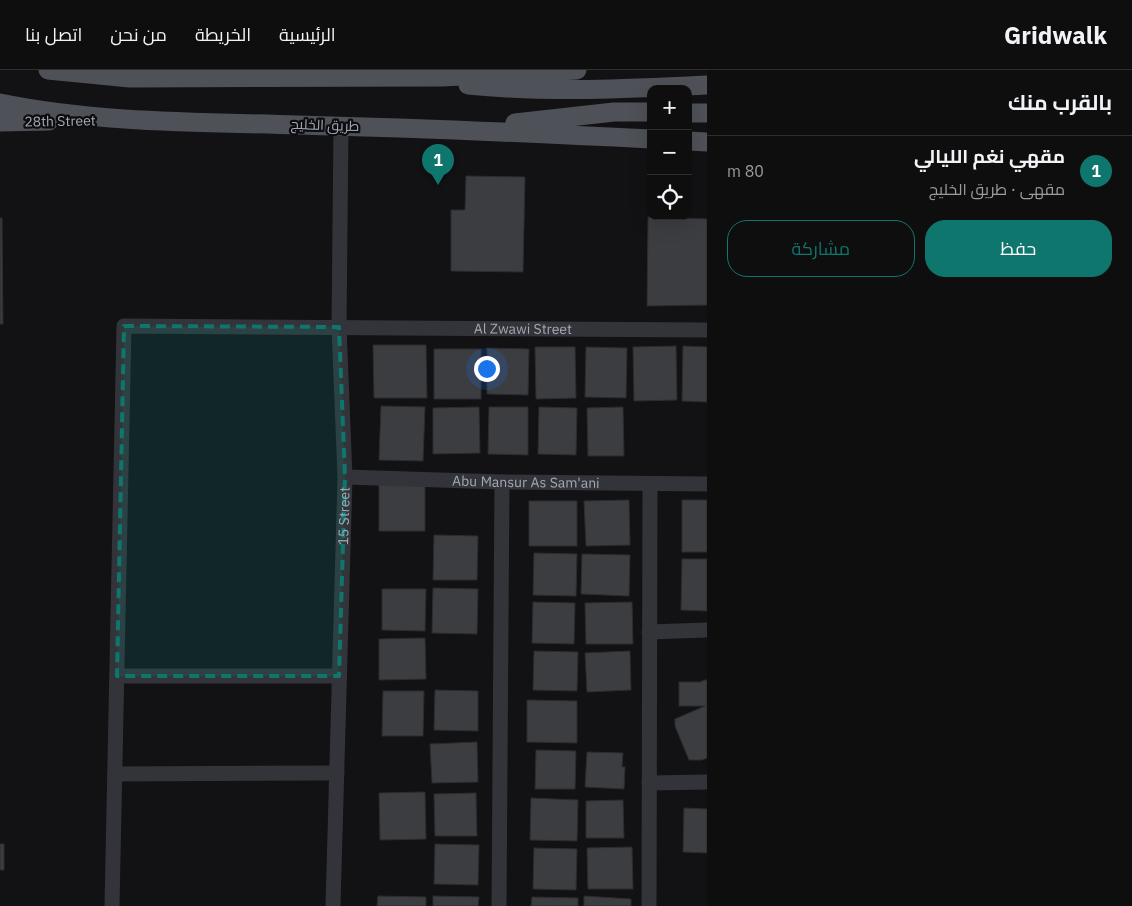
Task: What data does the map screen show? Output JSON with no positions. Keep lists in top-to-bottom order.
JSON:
{
  "streets": {
    "main road": ["28th Street", "طريق الخليج"],
    "street": ["Al Zwawi Street", "Abu Mansur As Sam'ani", "15 Street"]
  },
  "crossings": [
    ["28th Street", "طريق الخليج"],
    ["طريق الخليج", "15 Street"],
    ["Al Zwawi Street", "15 Street"],
    ["Abu Mansur As Sam'ani", "15 Street"]
  ],
  "page": {
    "header": "Gridwalk",
    "nav": [
      "الرئيسية",
      "الخريطة",
      "من نحن",
      "اتصل بنا"
    ],
    "heading": "بالقرب منك",
    "map_buttons": ["+", "−"],
    "list": [
      {
        "mark": "1",
        "name": "مقهي نغم الليالي",
        "note": "مقهى · طريق الخليج",
        "value": "80 m"
      }
    ],
    "pins": "1",
    "buttons": ["حفظ", "مشاركة"]
  }
}
